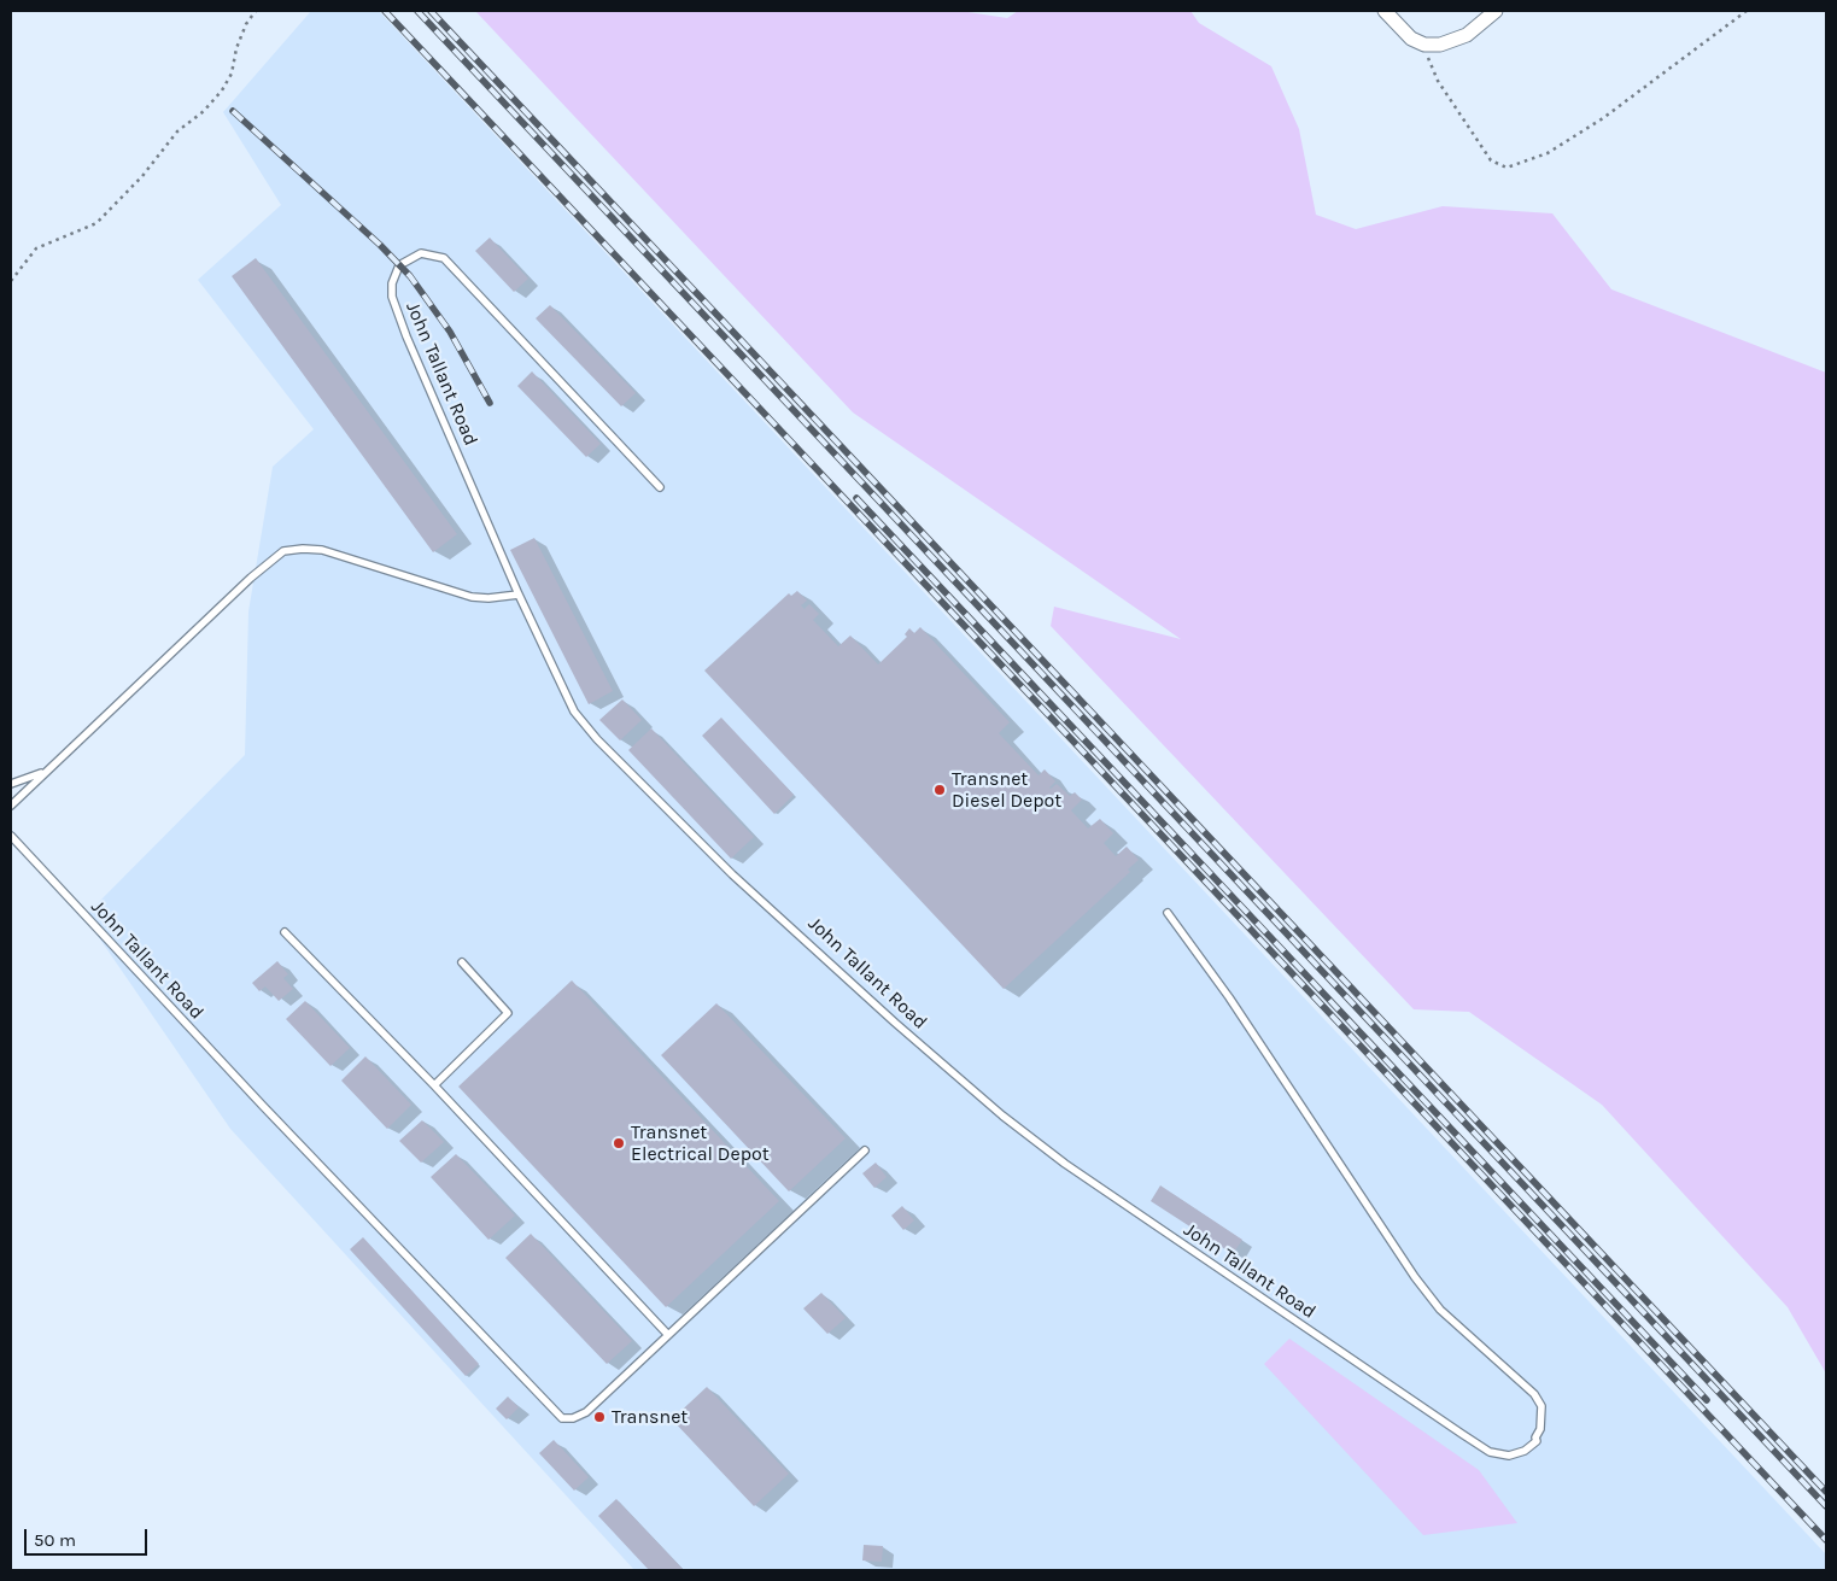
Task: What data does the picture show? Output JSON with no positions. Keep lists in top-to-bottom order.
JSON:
{
  "streets": {
    "lane": ["John Tallant Road"]
  },
  "places": ["Transnet Diesel Depot", "Transnet Electrical Depot", "Transnet"],
  "scale_bar": "50 m"
}
